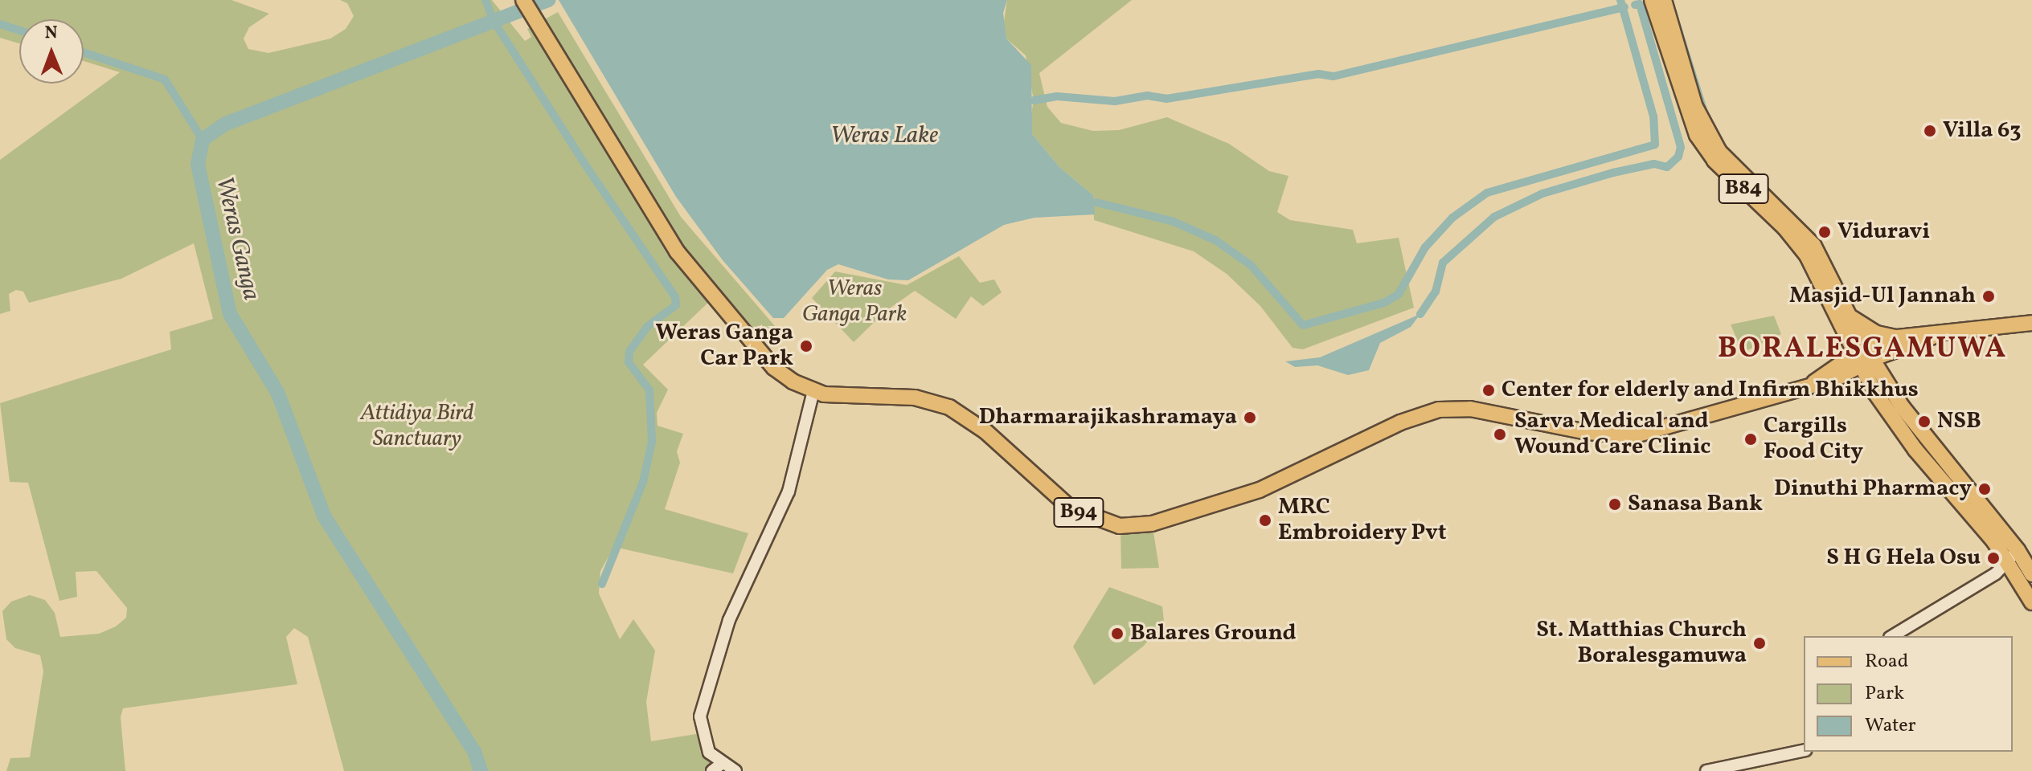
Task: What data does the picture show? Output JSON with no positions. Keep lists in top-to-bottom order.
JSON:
{
  "streets": {
    "main road": ["B84", "B94"]
  },
  "crossings": [
    ["B84", "B94"]
  ],
  "districts": ["BORALESGAMUWA"],
  "water": ["Weras Lake", "Weras Ganga"],
  "parks": ["Weras Ganga Park", "Attidiya Bird Sanctuary"],
  "places": [
    "Villa 63",
    "Viduravi",
    "Masjid-Ul Jannah",
    "Weras Ganga Car Park",
    "Center for elderly and Infirm Bhikkhus",
    "Dharmarajikashramaya",
    "NSB",
    "Sarva Medical and Wound Care Clinic",
    "Cargills Food City",
    "Dinuthi Pharmacy",
    "Sanasa Bank",
    "MRC Embroidery Pvt",
    "S H G Hela Osu",
    "Balares Ground",
    "St. Matthias Church Boralesgamuwa"
  ],
  "legend": ["Road", "Park", "Water"],
  "north": "top"
}
